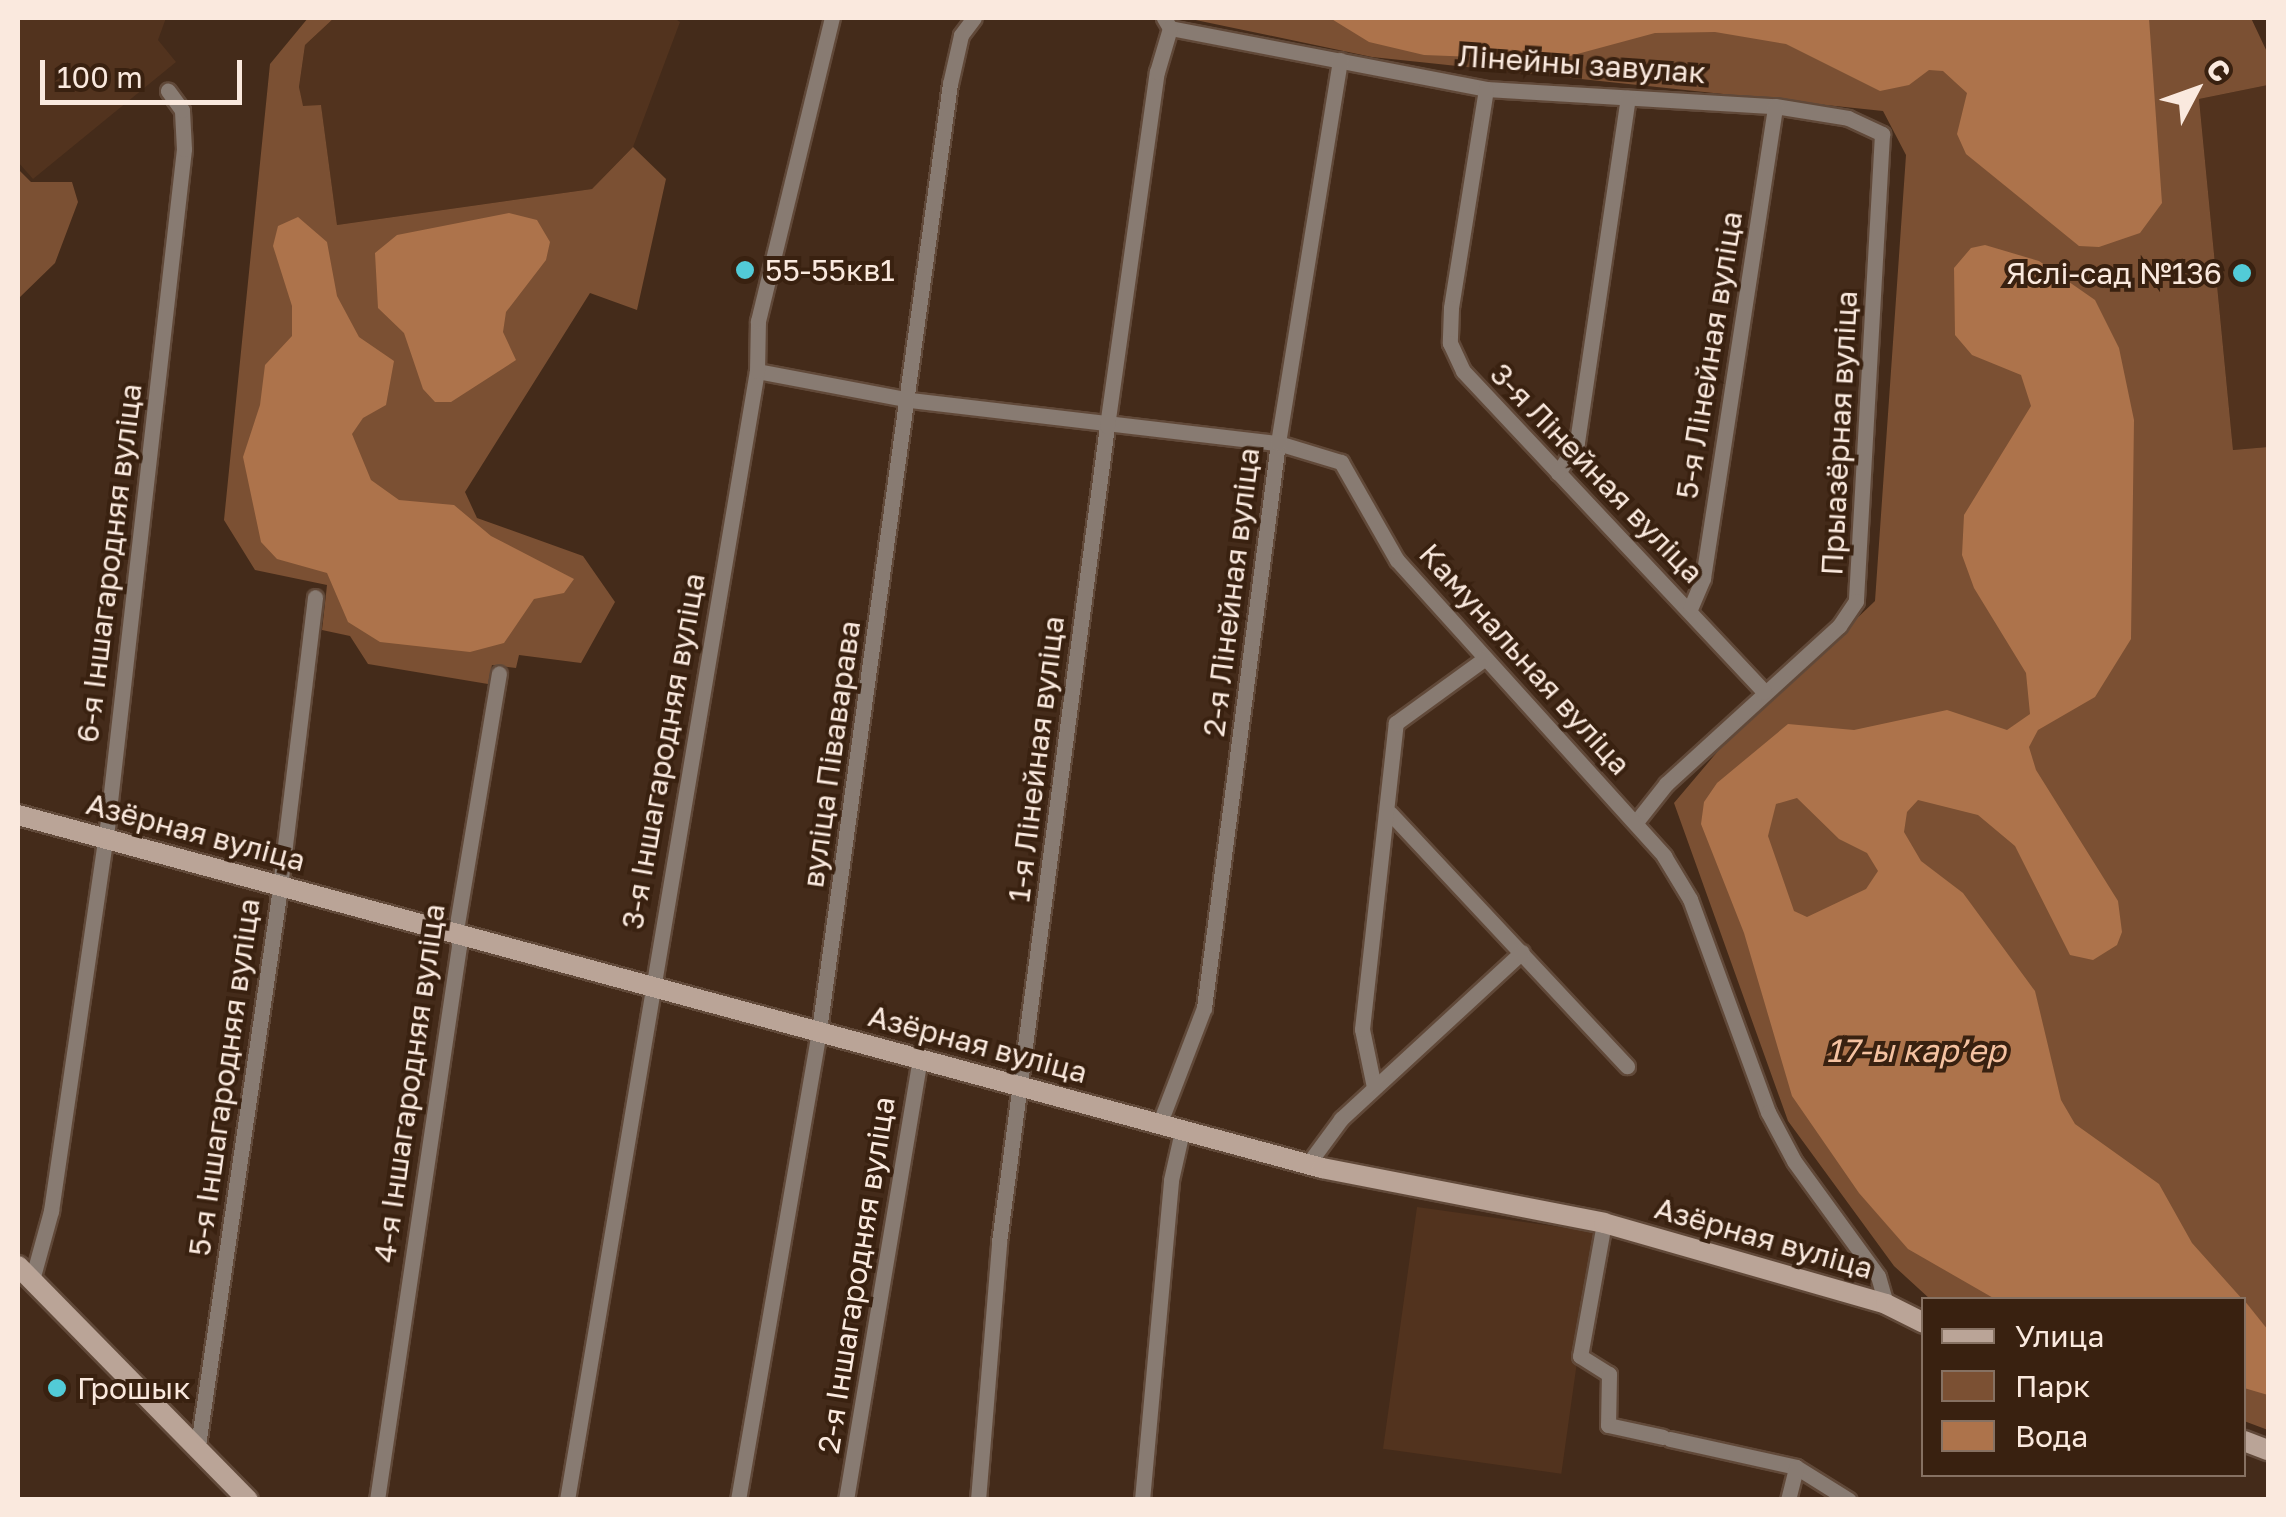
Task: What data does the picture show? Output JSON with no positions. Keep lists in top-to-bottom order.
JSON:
{
  "streets": {
    "street": [
      "Лінейны завулак",
      "5-я Лінейная вуліца",
      "Прыазёрная вуліца",
      "3-я Лінейная вуліца",
      "6-я Іншагародняя вуліца",
      "2-я Лінейная вуліца",
      "Камунальная вуліца",
      "3-я Іншагародняя вуліца",
      "вуліца Піваварава",
      "1-я Лінейная вуліца",
      "Азёрная вуліца",
      "5-я Іншагародняя вуліца",
      "4-я Іншагародняя вуліца",
      "2-я Іншагародняя вуліца"
    ]
  },
  "crossings": [
    ["Лінейны завулак", "5-я Лінейная вуліца"],
    ["Лінейны завулак", "Прыазёрная вуліца"],
    ["Лінейны завулак", "3-я Лінейная вуліца"],
    ["Лінейны завулак", "2-я Лінейная вуліца"],
    ["Лінейны завулак", "1-я Лінейная вуліца"],
    ["5-я Лінейная вуліца", "3-я Лінейная вуліца"],
    ["Прыазёрная вуліца", "3-я Лінейная вуліца"],
    ["Прыазёрная вуліца", "Камунальная вуліца"],
    ["6-я Іншагародняя вуліца", "Азёрная вуліца"],
    ["2-я Лінейная вуліца", "Камунальная вуліца"],
    ["2-я Лінейная вуліца", "Азёрная вуліца"],
    ["Камунальная вуліца", "3-я Іншагародняя вуліца"],
    ["Камунальная вуліца", "вуліца Піваварава"],
    ["Камунальная вуліца", "1-я Лінейная вуліца"],
    ["Камунальная вуліца", "Азёрная вуліца"],
    ["3-я Іншагародняя вуліца", "Азёрная вуліца"],
    ["вуліца Піваварава", "Азёрная вуліца"],
    ["1-я Лінейная вуліца", "Азёрная вуліца"],
    ["Азёрная вуліца", "5-я Іншагародняя вуліца"],
    ["Азёрная вуліца", "4-я Іншагародняя вуліца"],
    ["Азёрная вуліца", "2-я Іншагародняя вуліца"]
  ],
  "water": ["17-ы кар’ер"],
  "places": ["55-55кв1", "Яслі-сад №136", "Грошык"],
  "legend": ["Улица", "Парк", "Вода"],
  "scale_bar": "100 m",
  "north": "top right"
}
